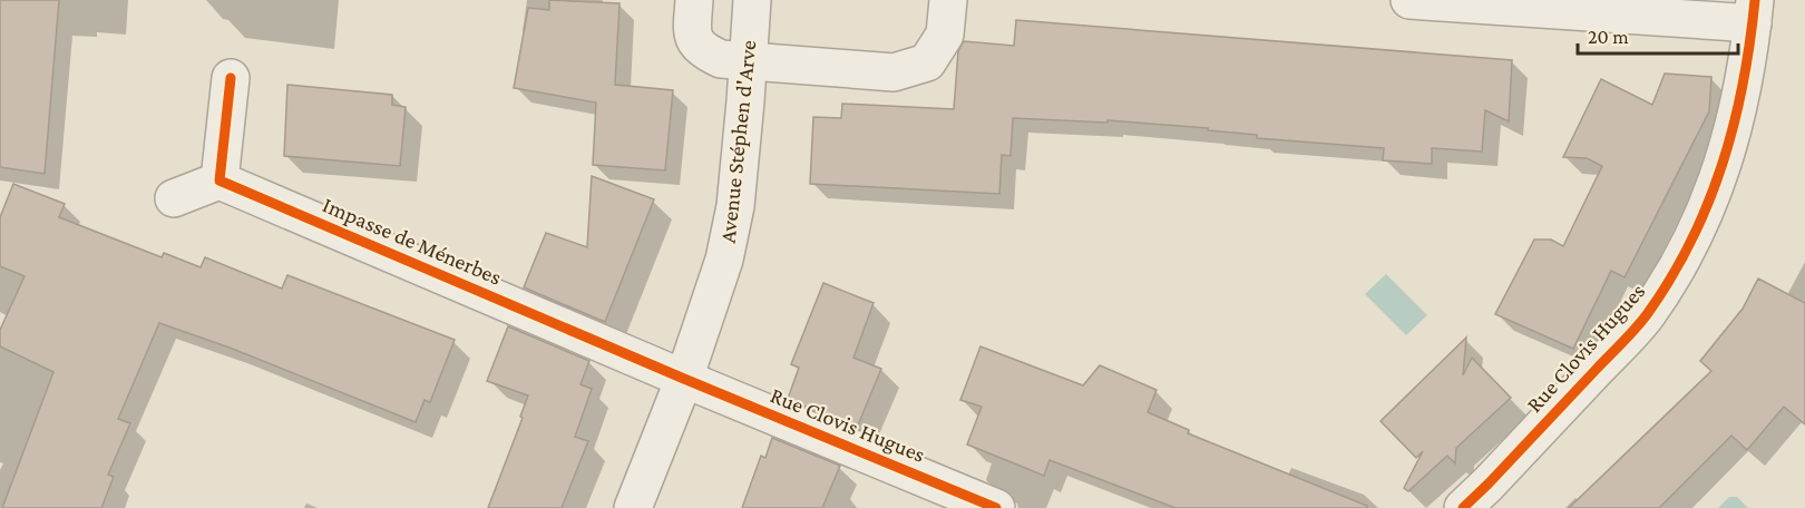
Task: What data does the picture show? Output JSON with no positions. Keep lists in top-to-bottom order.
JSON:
{
  "streets": {
    "street": ["Avenue Stéphen d'Arve", "Impasse de Ménerbes", "Rue Clovis Hugues"]
  },
  "crossings": [
    ["Avenue Stéphen d'Arve", "Impasse de Ménerbes"],
    ["Avenue Stéphen d'Arve", "Rue Clovis Hugues"],
    ["Impasse de Ménerbes", "Rue Clovis Hugues"]
  ],
  "scale_bar": "20 m"
}
